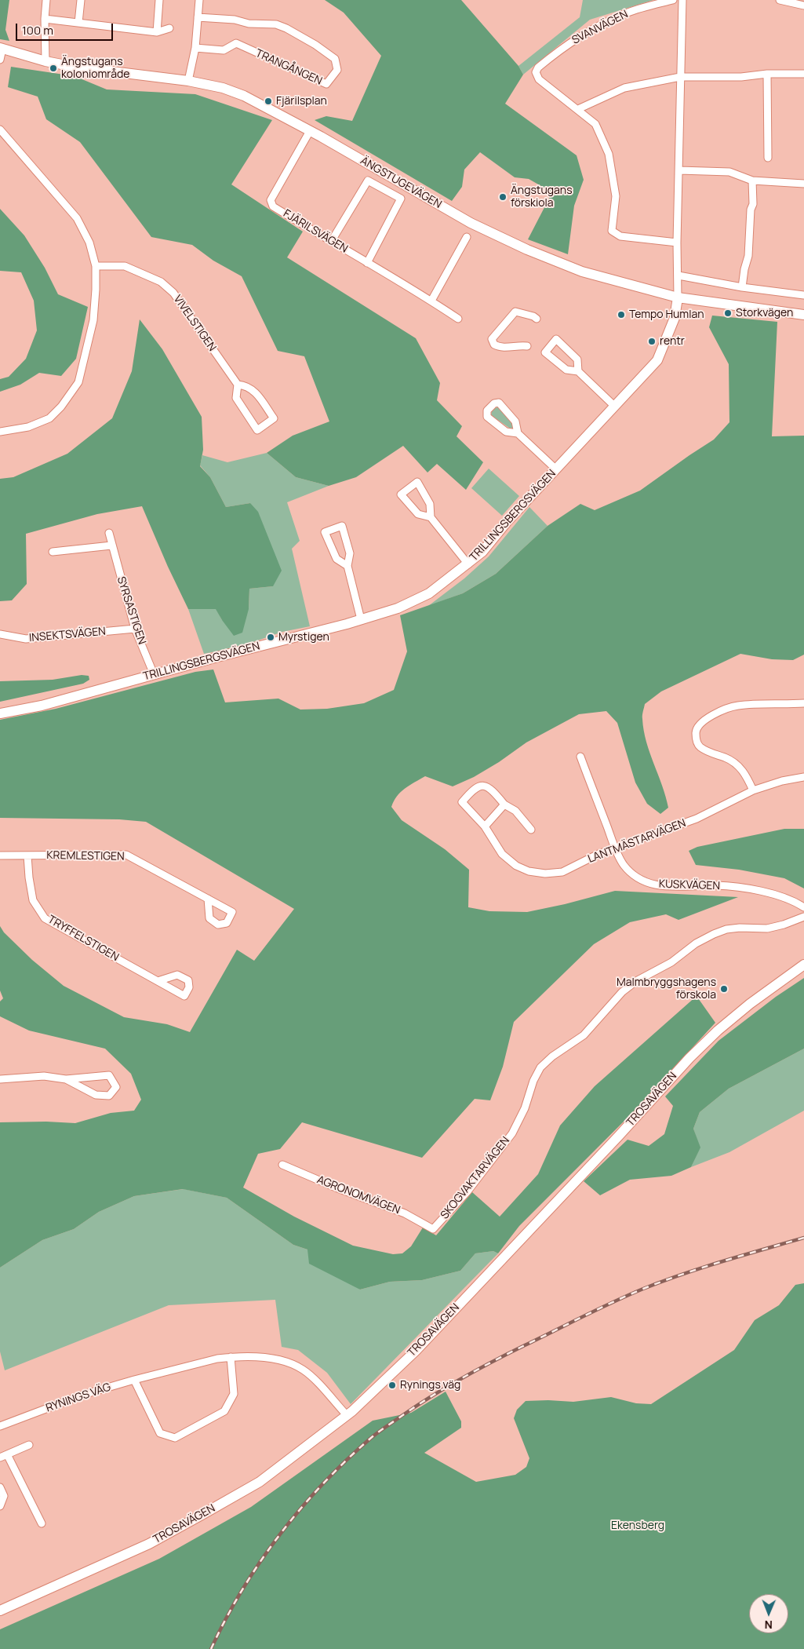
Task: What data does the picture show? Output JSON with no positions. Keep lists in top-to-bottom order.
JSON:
{
  "streets": {
    "street": [
      "SVANVÄGEN",
      "TRANGÅNGEN",
      "ÄNGSTUGEVÄGEN",
      "FJÄRILSVÄGEN",
      "VIVELSTIGEN",
      "TRILLINGSBERGSVÄGEN",
      "SYRSASTIGEN",
      "INSEKTSVÄGEN",
      "LANTMÄSTARVÄGEN",
      "KREMLESTIGEN",
      "KUSKVÄGEN",
      "TRYFFELSTIGEN",
      "TROSAVÄGEN",
      "SKOGVAKTARVÄGEN",
      "AGRONOMVÄGEN",
      "RYNINGS VÄG"
    ]
  },
  "crossings": [
    ["ÄNGSTUGEVÄGEN", "FJÄRILSVÄGEN"],
    ["ÄNGSTUGEVÄGEN", "TRILLINGSBERGSVÄGEN"],
    ["TRILLINGSBERGSVÄGEN", "SYRSASTIGEN"],
    ["SYRSASTIGEN", "INSEKTSVÄGEN"],
    ["LANTMÄSTARVÄGEN", "KUSKVÄGEN"],
    ["KREMLESTIGEN", "TRYFFELSTIGEN"],
    ["TROSAVÄGEN", "RYNINGS VÄG"],
    ["SKOGVAKTARVÄGEN", "AGRONOMVÄGEN"]
  ],
  "parks": ["Ekensberg"],
  "places": [
    "Ängstugans koloniområde",
    "Fjärilsplan",
    "Ängstugans förskiola",
    "Storkvägen",
    "Tempo Humlan",
    "rentr",
    "Myrstigen",
    "Malmbryggshagens förskola",
    "Rynings väg"
  ],
  "scale_bar": "100 m",
  "north": "bottom"
}
